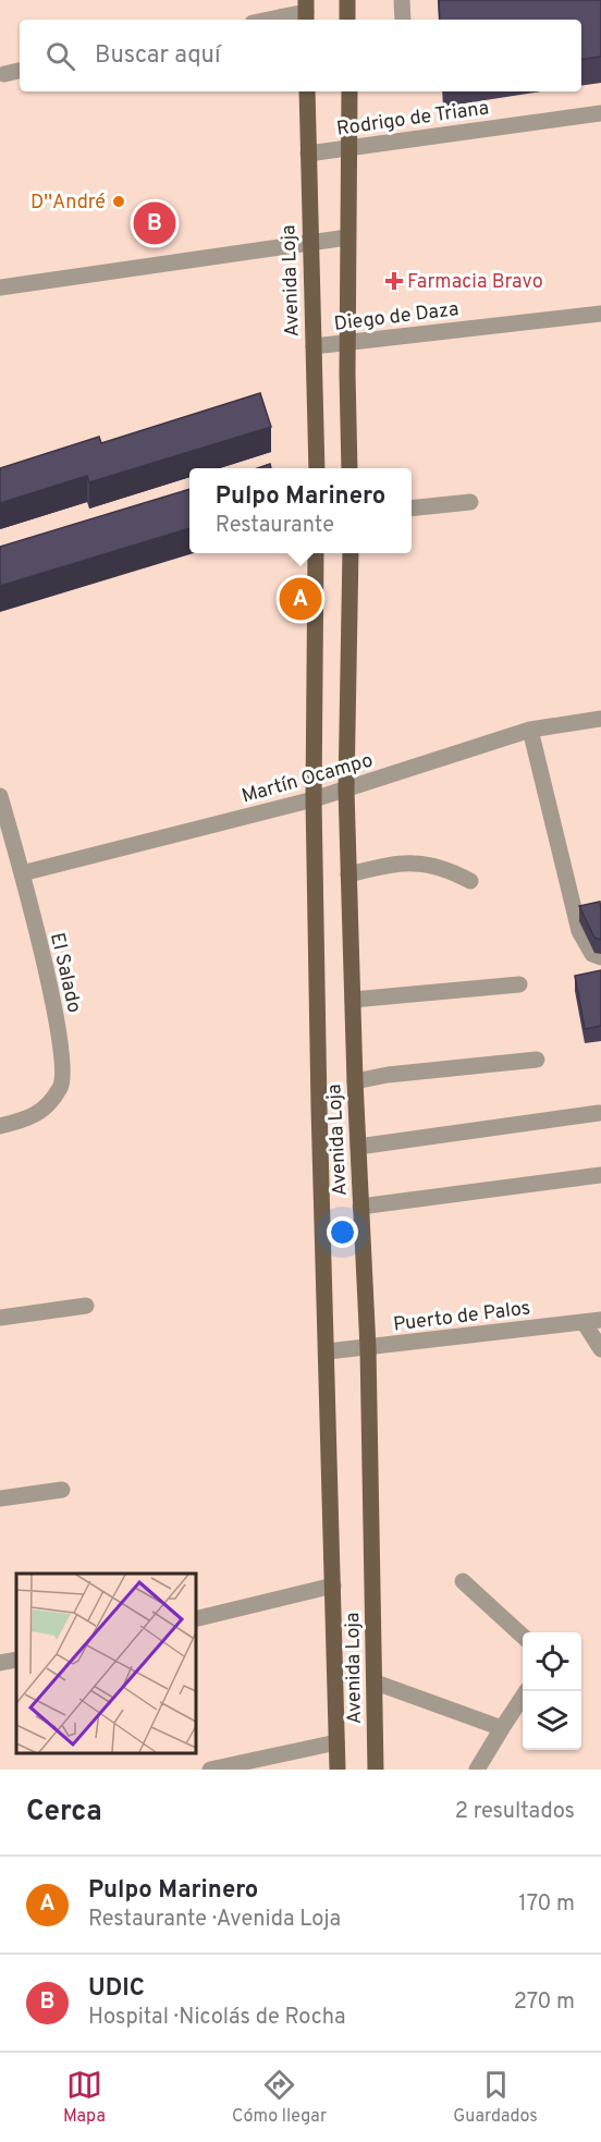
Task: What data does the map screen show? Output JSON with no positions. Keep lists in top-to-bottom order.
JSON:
{
  "streets": {
    "main road": ["Avenida Loja"],
    "street": [
      "Rodrigo de Triana",
      "Diego de Daza",
      "Martín Ocampo",
      "El Salado",
      "Puerto de Palos"
    ]
  },
  "crossings": [
    ["Rodrigo de Triana", "Avenida Loja"],
    ["Avenida Loja", "Diego de Daza"],
    ["Avenida Loja", "Martín Ocampo"],
    ["Avenida Loja", "Puerto de Palos"],
    ["Martín Ocampo", "El Salado"]
  ],
  "places": {
    "other": ["D''André"],
    "health": ["Farmacia Bravo"]
  },
  "page": {
    "search": "Buscar aquí",
    "pins": ["B", "A"],
    "popup": ["Pulpo Marinero", "Restaurante"],
    "heading": ["Cerca", "2 resultados"],
    "list": [
      {
        "mark": "A",
        "name": "Pulpo Marinero",
        "note": "Restaurante · Avenida Loja",
        "value": "170 m"
      },
      {
        "mark": "B",
        "name": "UDIC",
        "note": "Hospital · Nicolás de Rocha",
        "value": "270 m"
      }
    ],
    "nav": ["Mapa", "Cómo llegar", "Guardados"]
  }
}
